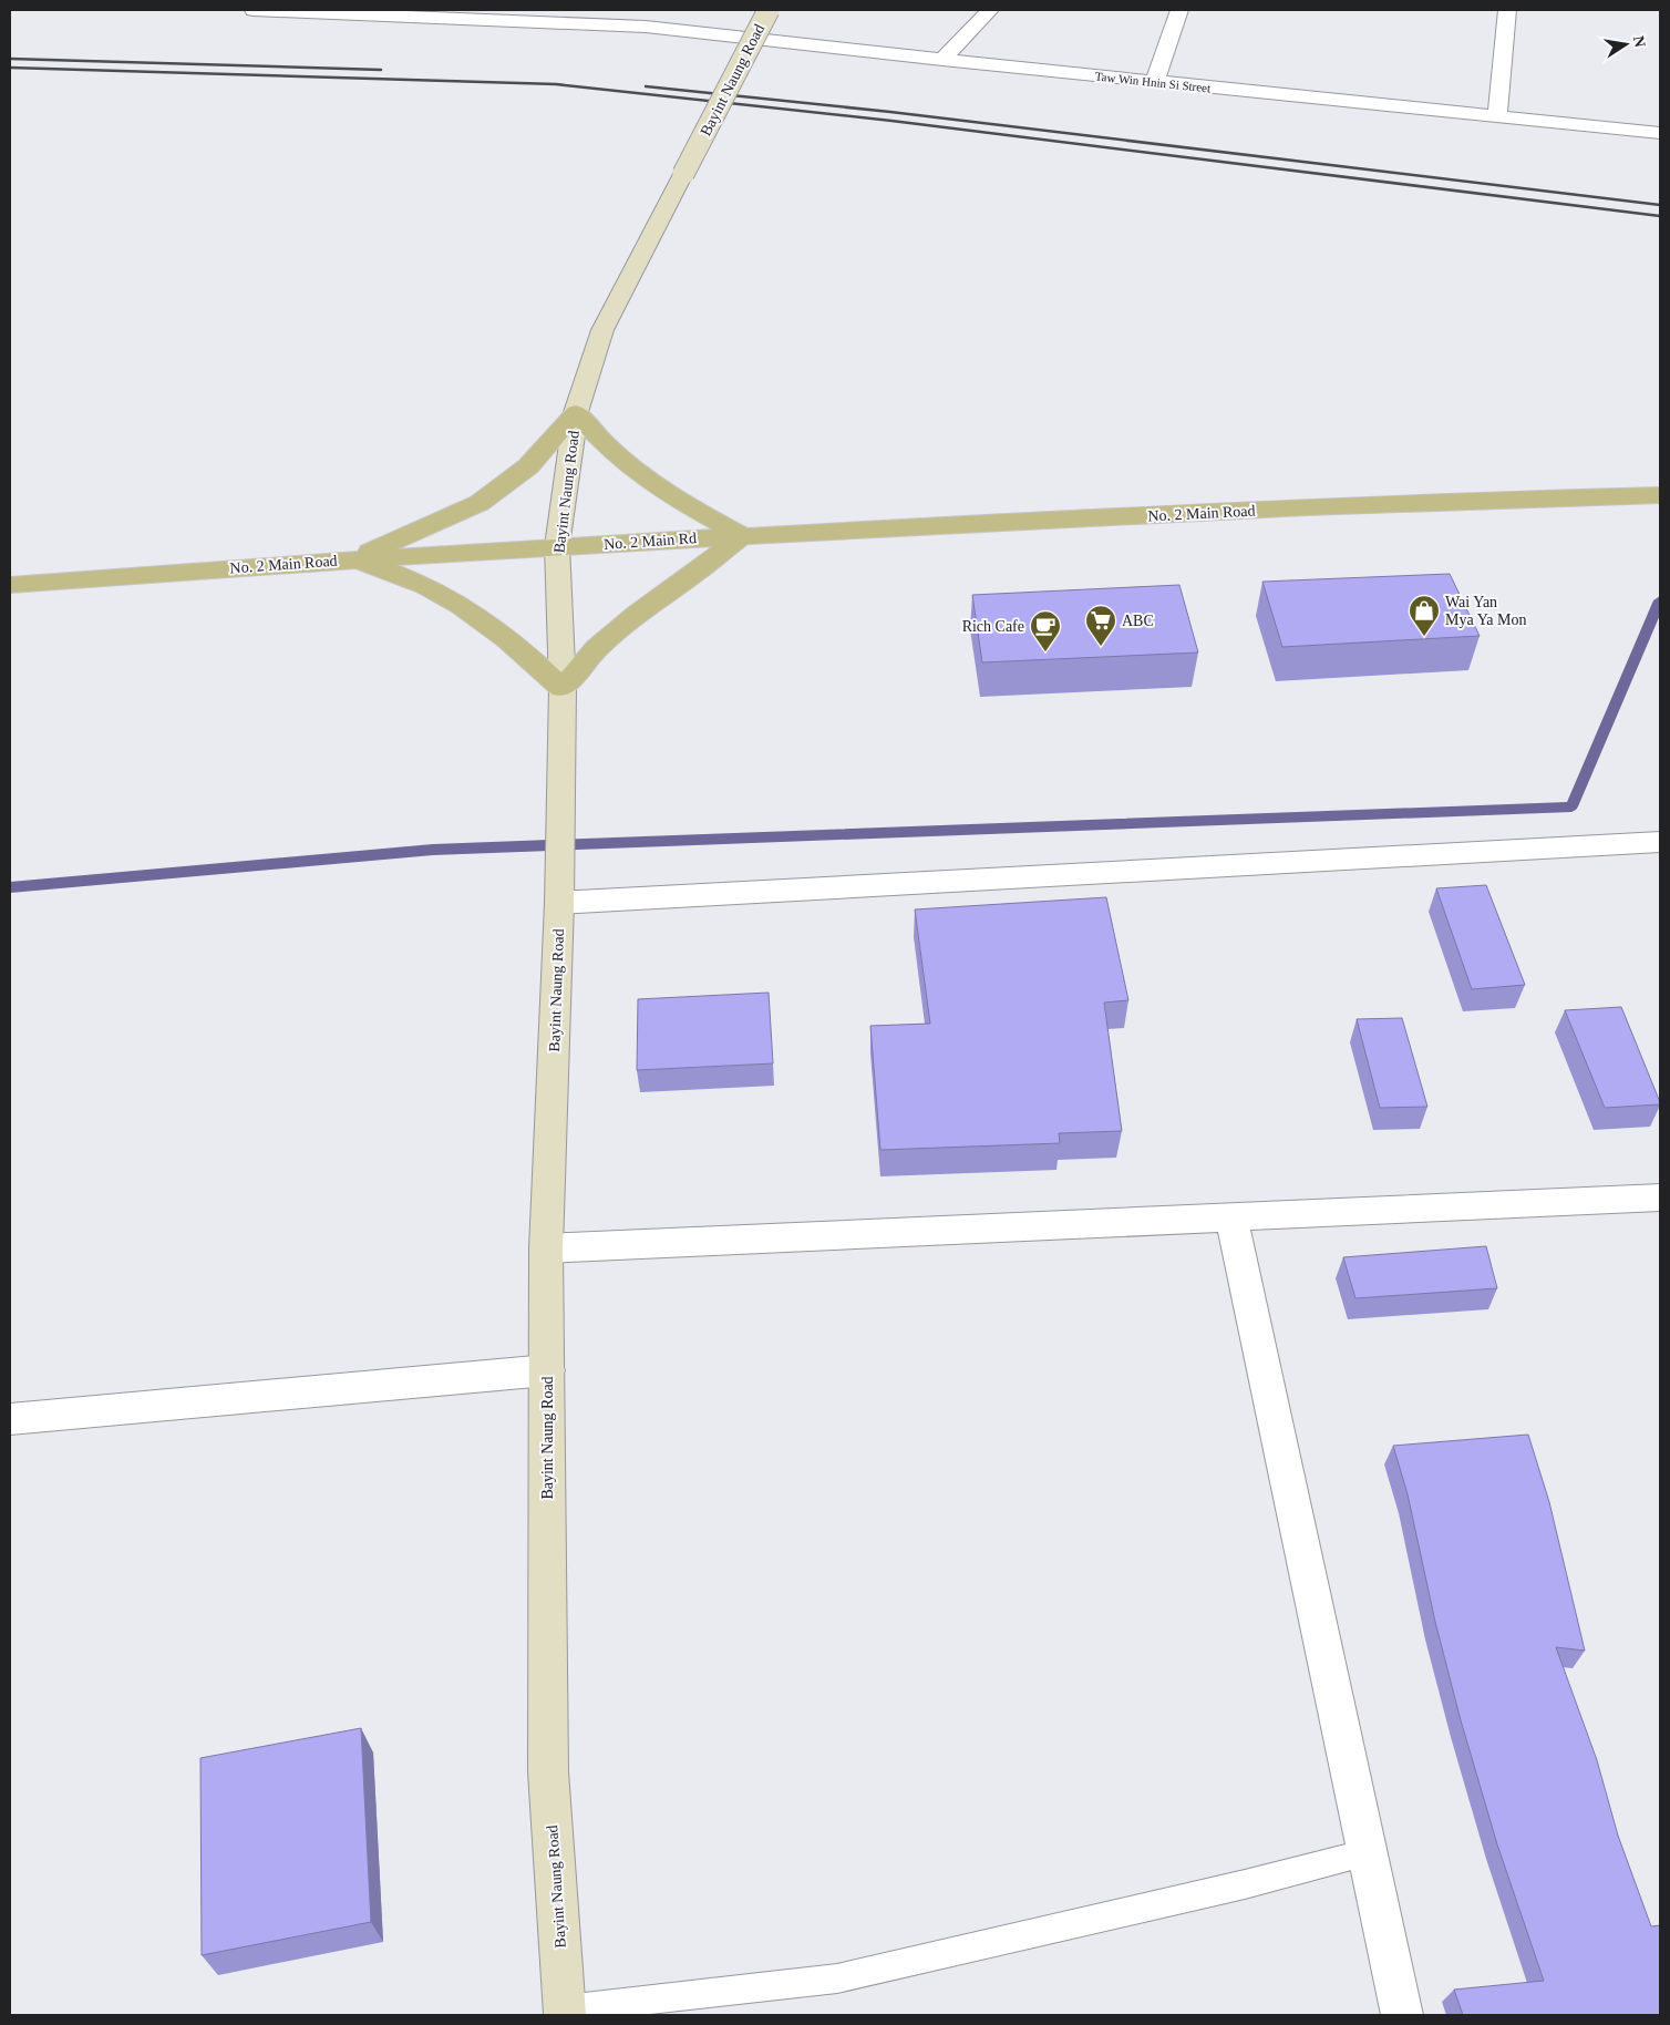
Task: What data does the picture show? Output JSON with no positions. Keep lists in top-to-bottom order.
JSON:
{
  "streets": {
    "main road": ["Bayint Naung Road", "No. 2 Main Road", "No. 2 Main Rd"],
    "street": ["Taw Win Hnin Si Street"]
  },
  "crossings": [
    ["Bayint Naung Road", "No. 2 Main Road"],
    ["Bayint Naung Road", "No. 2 Main Rd"],
    ["No. 2 Main Road", "No. 2 Main Rd"]
  ],
  "places": {
    "shop": ["Wai Yan Mya Ya Mon"],
    "supermarket": ["ABC"],
    "cafe": ["Rich Cafe"]
  },
  "north": "right"
}
